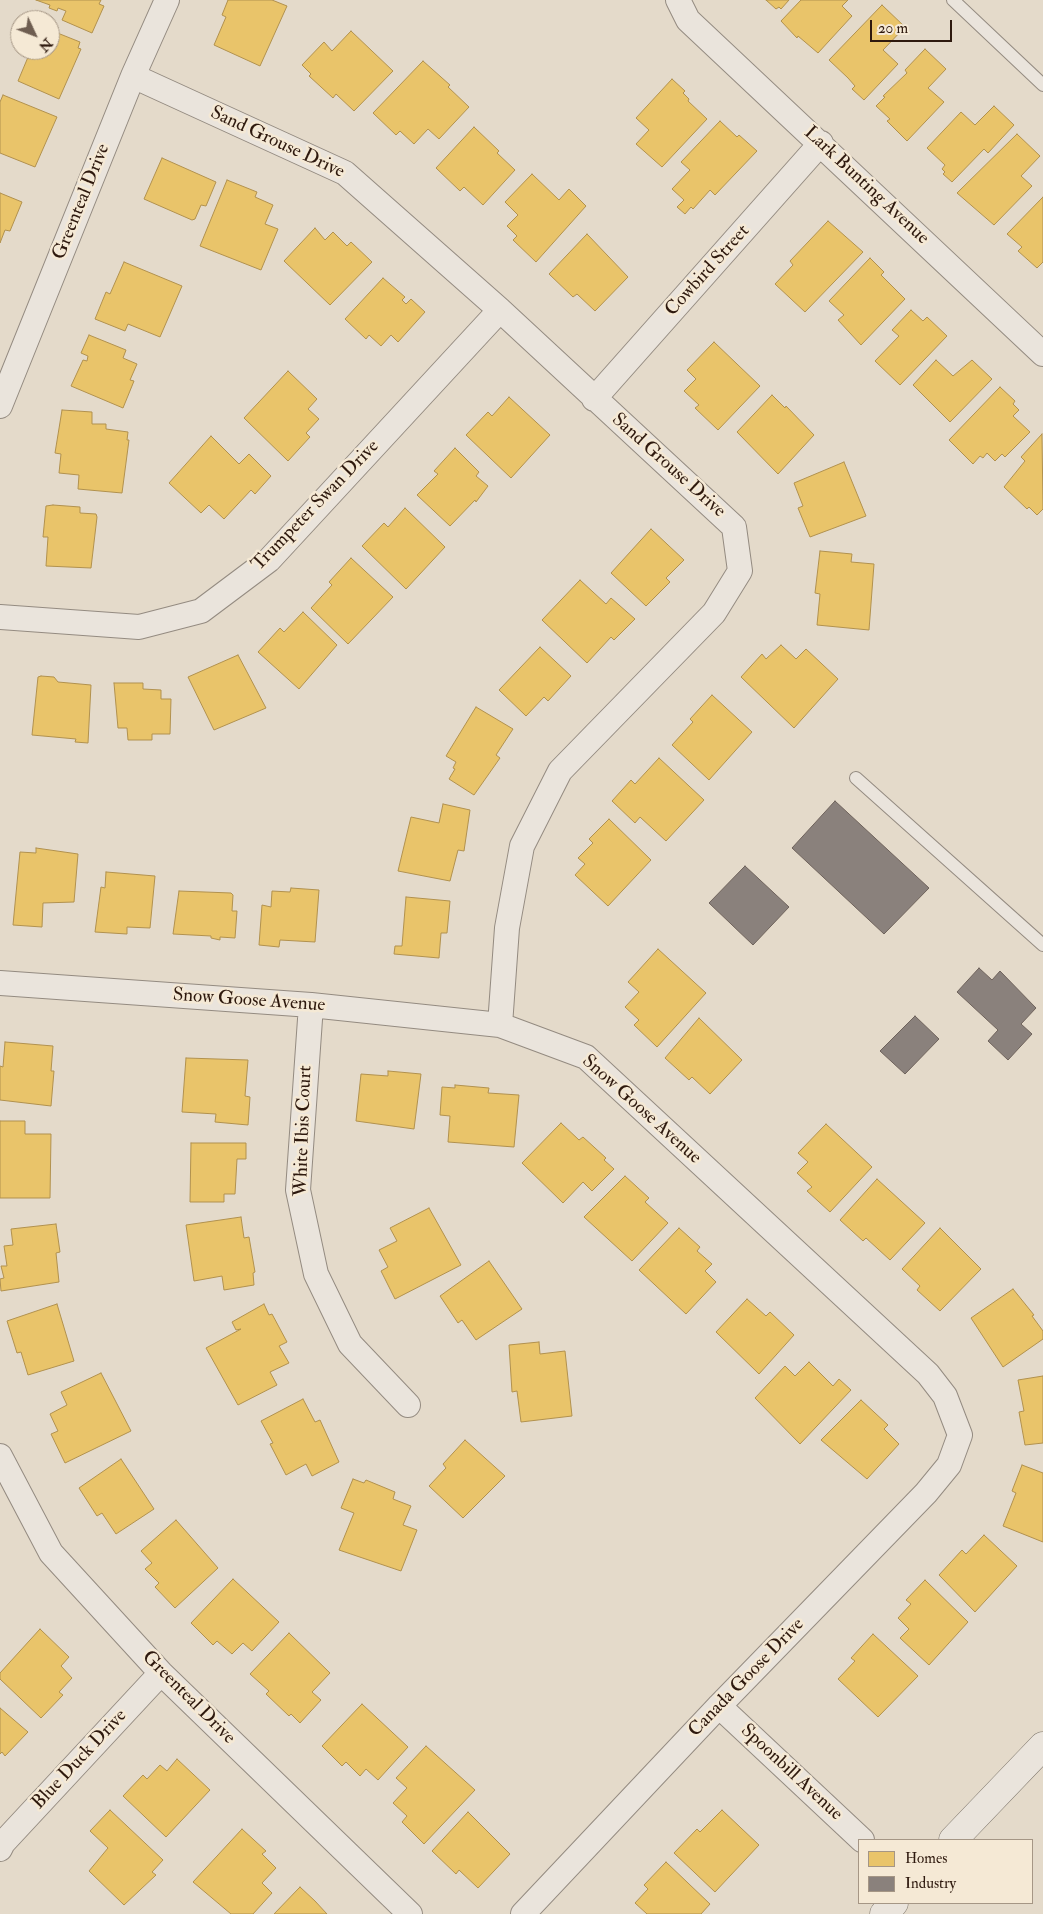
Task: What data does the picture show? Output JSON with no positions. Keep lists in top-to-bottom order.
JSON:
{
  "streets": {
    "street": [
      "Sand Grouse Drive",
      "Lark Bunting Avenue",
      "Greenteal Drive",
      "Cowbird Street",
      "Trumpeter Swan Drive",
      "Snow Goose Avenue",
      "White Ibis Court",
      "Canada Goose Drive",
      "Blue Duck Drive",
      "Spoonbill Avenue"
    ]
  },
  "crossings": [
    ["Sand Grouse Drive", "Greenteal Drive"],
    ["Sand Grouse Drive", "Cowbird Street"],
    ["Sand Grouse Drive", "Trumpeter Swan Drive"],
    ["Sand Grouse Drive", "Snow Goose Avenue"],
    ["Lark Bunting Avenue", "Cowbird Street"],
    ["Greenteal Drive", "Blue Duck Drive"],
    ["Snow Goose Avenue", "White Ibis Court"],
    ["Snow Goose Avenue", "Canada Goose Drive"],
    ["Canada Goose Drive", "Spoonbill Avenue"]
  ],
  "legend": ["Homes", "Industry"],
  "scale_bar": "20 m",
  "north": "bottom right"
}
